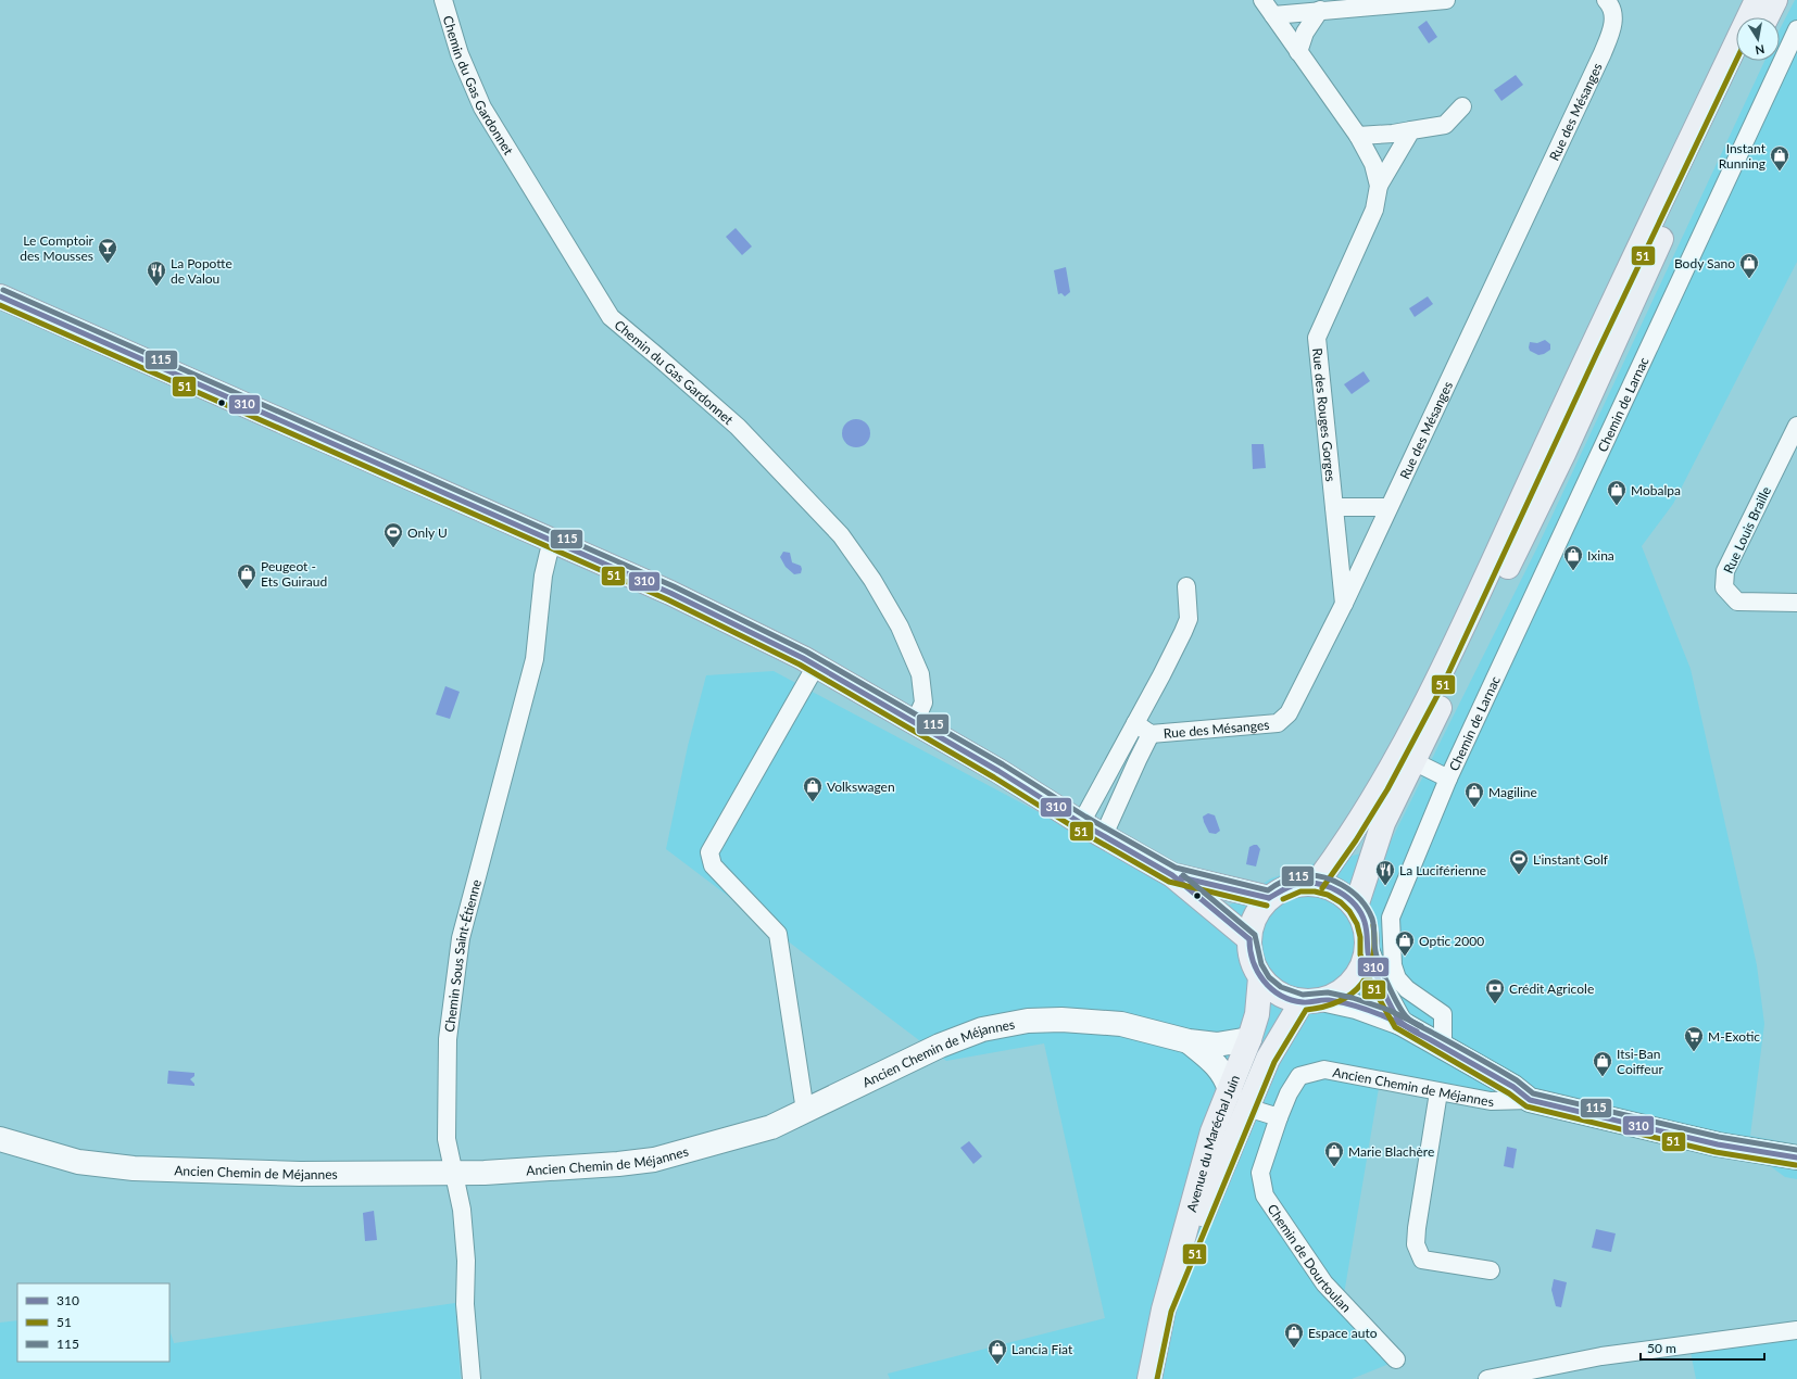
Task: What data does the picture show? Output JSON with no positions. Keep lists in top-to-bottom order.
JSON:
{
  "streets": {
    "main road": ["Avenue du Maréchal Juin"],
    "street": [
      "Chemin du Gas Gardonnet",
      "Rue des Mésanges",
      "Chemin de Larnac",
      "Rue des Rouges Gorges",
      "Rue Louis Braille",
      "Chemin Sous Saint-Étienne",
      "Ancien Chemin de Méjannes",
      "Chemin de Dourtoulan"
    ]
  },
  "crossings": [
    ["Rue des Mésanges", "Rue des Rouges Gorges"],
    ["Chemin Sous Saint-Étienne", "Ancien Chemin de Méjannes"],
    ["Ancien Chemin de Méjannes", "Avenue du Maréchal Juin"],
    ["Ancien Chemin de Méjannes", "Chemin de Dourtoulan"]
  ],
  "places": {
    "shop": [
      "Instant Running",
      "Body Sano",
      "Mobalpa",
      "Ixina",
      "Peugeot - Ets Guiraud",
      "Volkswagen",
      "Magiline",
      "Optic 2000",
      "Itsi-Ban Coiffeur",
      "Marie Blachère",
      "Espace auto",
      "Lancia Fiat"
    ],
    "bar": ["Le Comptoir des Mousses"],
    "restaurant": ["La Popotte de Valou", "La Luciférienne"],
    "sports": ["Only U", "L'instant Golf"],
    "bank": ["Crédit Agricole"],
    "supermarket": ["M-Exotic"]
  },
  "lines": ["transit line 51", "transit line 115", "transit line 310"],
  "legend": ["310", "51", "115"],
  "scale_bar": "50 m",
  "north": "bottom"
}
